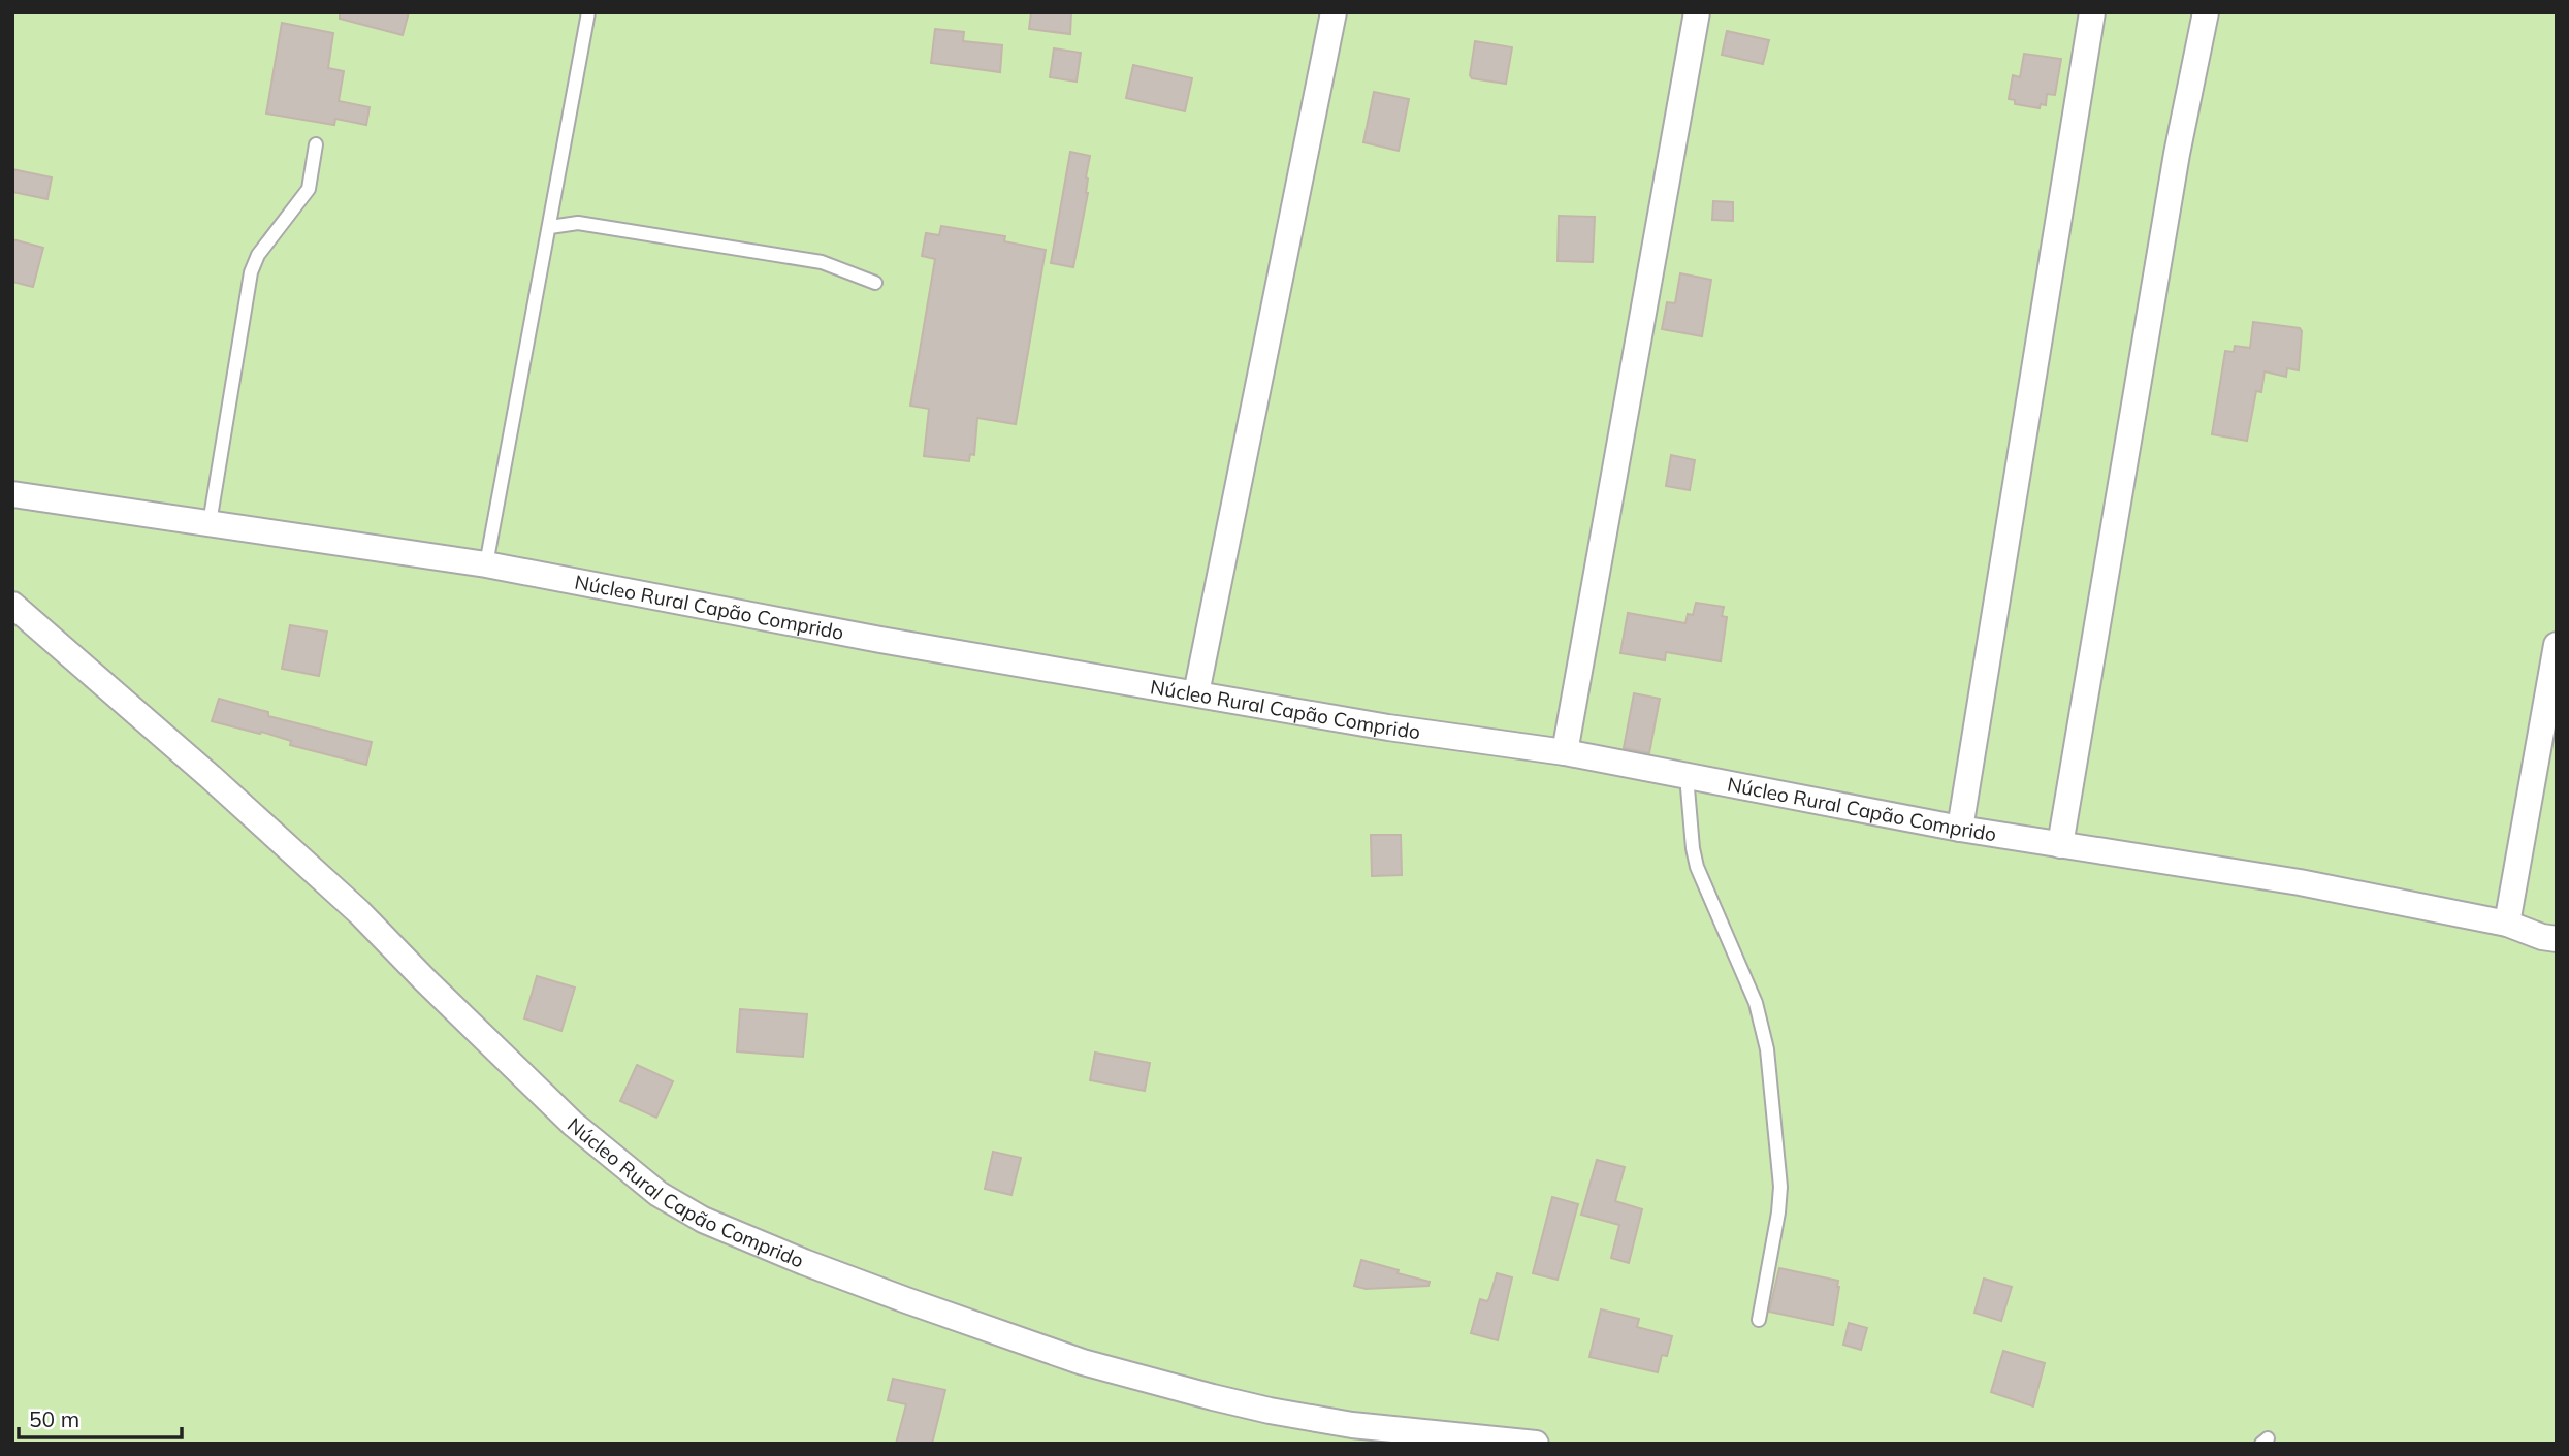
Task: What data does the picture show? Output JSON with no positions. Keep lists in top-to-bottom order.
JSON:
{
  "streets": {
    "street": ["Núcleo Rural Capão Comprido"]
  },
  "scale_bar": "50 m"
}
